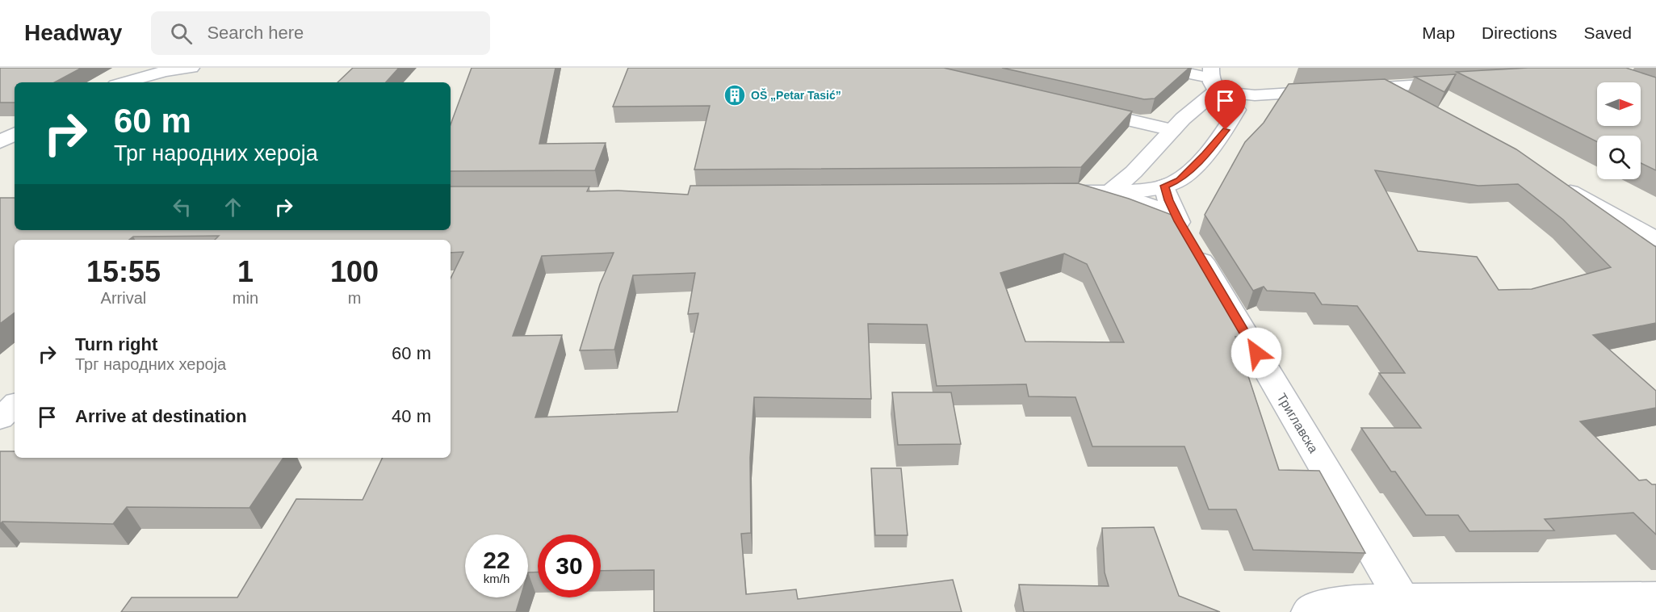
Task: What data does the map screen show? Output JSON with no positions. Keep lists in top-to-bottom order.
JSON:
{
  "streets": {
    "street": ["Триглавска"]
  },
  "places": {
    "building": ["OŠ „Petar Tasić”"]
  },
  "north": "right",
  "page": {
    "header": "Headway",
    "search": "Search here",
    "nav": ["Map", "Directions", "Saved"],
    "turn": ["60 m", "Трг народних хероја"],
    "eta": [
      "15:55",
      "Arrival",
      "1",
      "min",
      "100",
      "m"
    ],
    "list": [
      {
        "name": "Turn right",
        "note": "Трг народних хероја",
        "value": "60 m"
      },
      {
        "name": "Arrive at destination",
        "value": "40 m"
      }
    ],
    "speed": "22 km/h",
    "limit": "30"
  }
}
